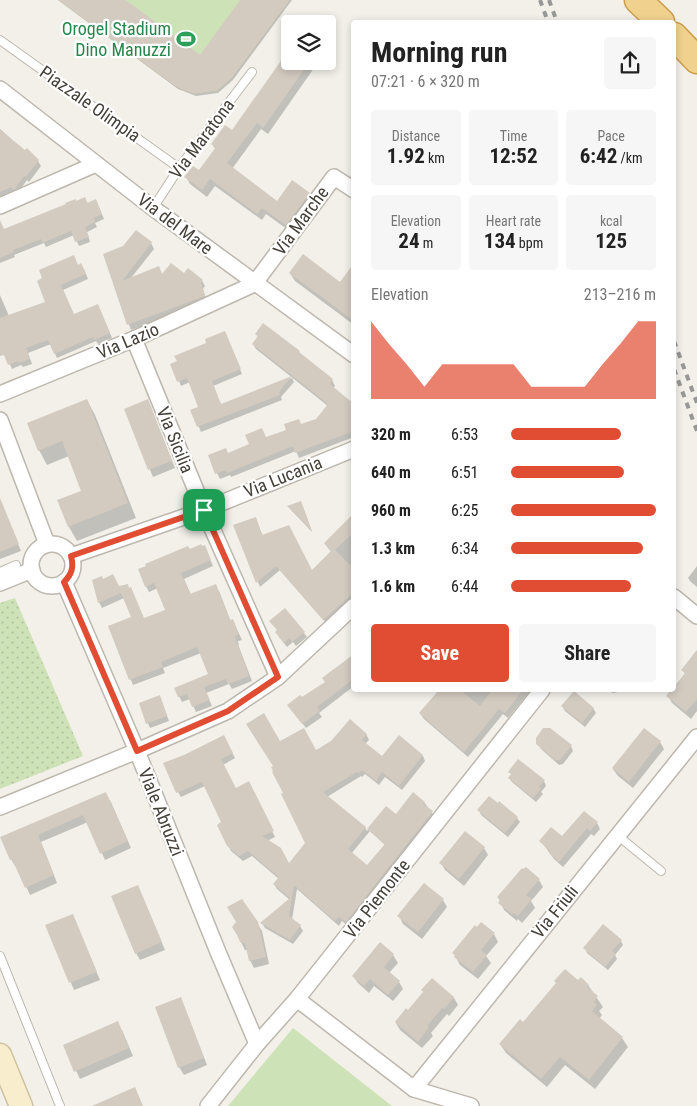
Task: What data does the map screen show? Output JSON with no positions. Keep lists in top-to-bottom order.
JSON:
{
  "streets": {
    "street": [
      "Via Marche",
      "Via del Mare",
      "Via Lazio",
      "Via Sicilia",
      "Via Lucania",
      "Viale Abruzzi",
      "Via Piemonte",
      "Via Friuli"
    ],
    "lane": ["Piazzale Olimpia", "Via Maratona"]
  },
  "crossings": [
    ["Piazzale Olimpia", "Via Maratona"],
    ["Via Maratona", "Via del Mare"],
    ["Via Marche", "Via del Mare"],
    ["Via Marche", "Via Lazio"],
    ["Via del Mare", "Via Lazio"],
    ["Via Lazio", "Via Sicilia"],
    ["Via Sicilia", "Via Lucania"],
    ["Via Lucania", "Viale Abruzzi"],
    ["Viale Abruzzi", "Via Piemonte"]
  ],
  "places": {
    "sports": ["Orogel Stadium Dino Manuzzi"]
  },
  "page": {
    "heading": ["Morning run", "07:21 · 6 × 320 m"],
    "stats": [
      ["Distance", "1.92 km"],
      ["Time", "12:52"],
      ["Pace", "6:42 /km"],
      ["Elevation", "24 m"],
      ["Heart rate", "134 bpm"],
      ["kcal", "125"]
    ],
    "chart": ["Elevation", "213–216 m"],
    "list": [
      {
        "name": "320 m",
        "note": "6:53"
      },
      {
        "name": "640 m",
        "note": "6:51"
      },
      {
        "name": "960 m",
        "note": "6:25"
      },
      {
        "name": "1.3 km",
        "note": "6:34"
      },
      {
        "name": "1.6 km",
        "note": "6:44"
      }
    ],
    "buttons": ["Save", "Share"]
  }
}
